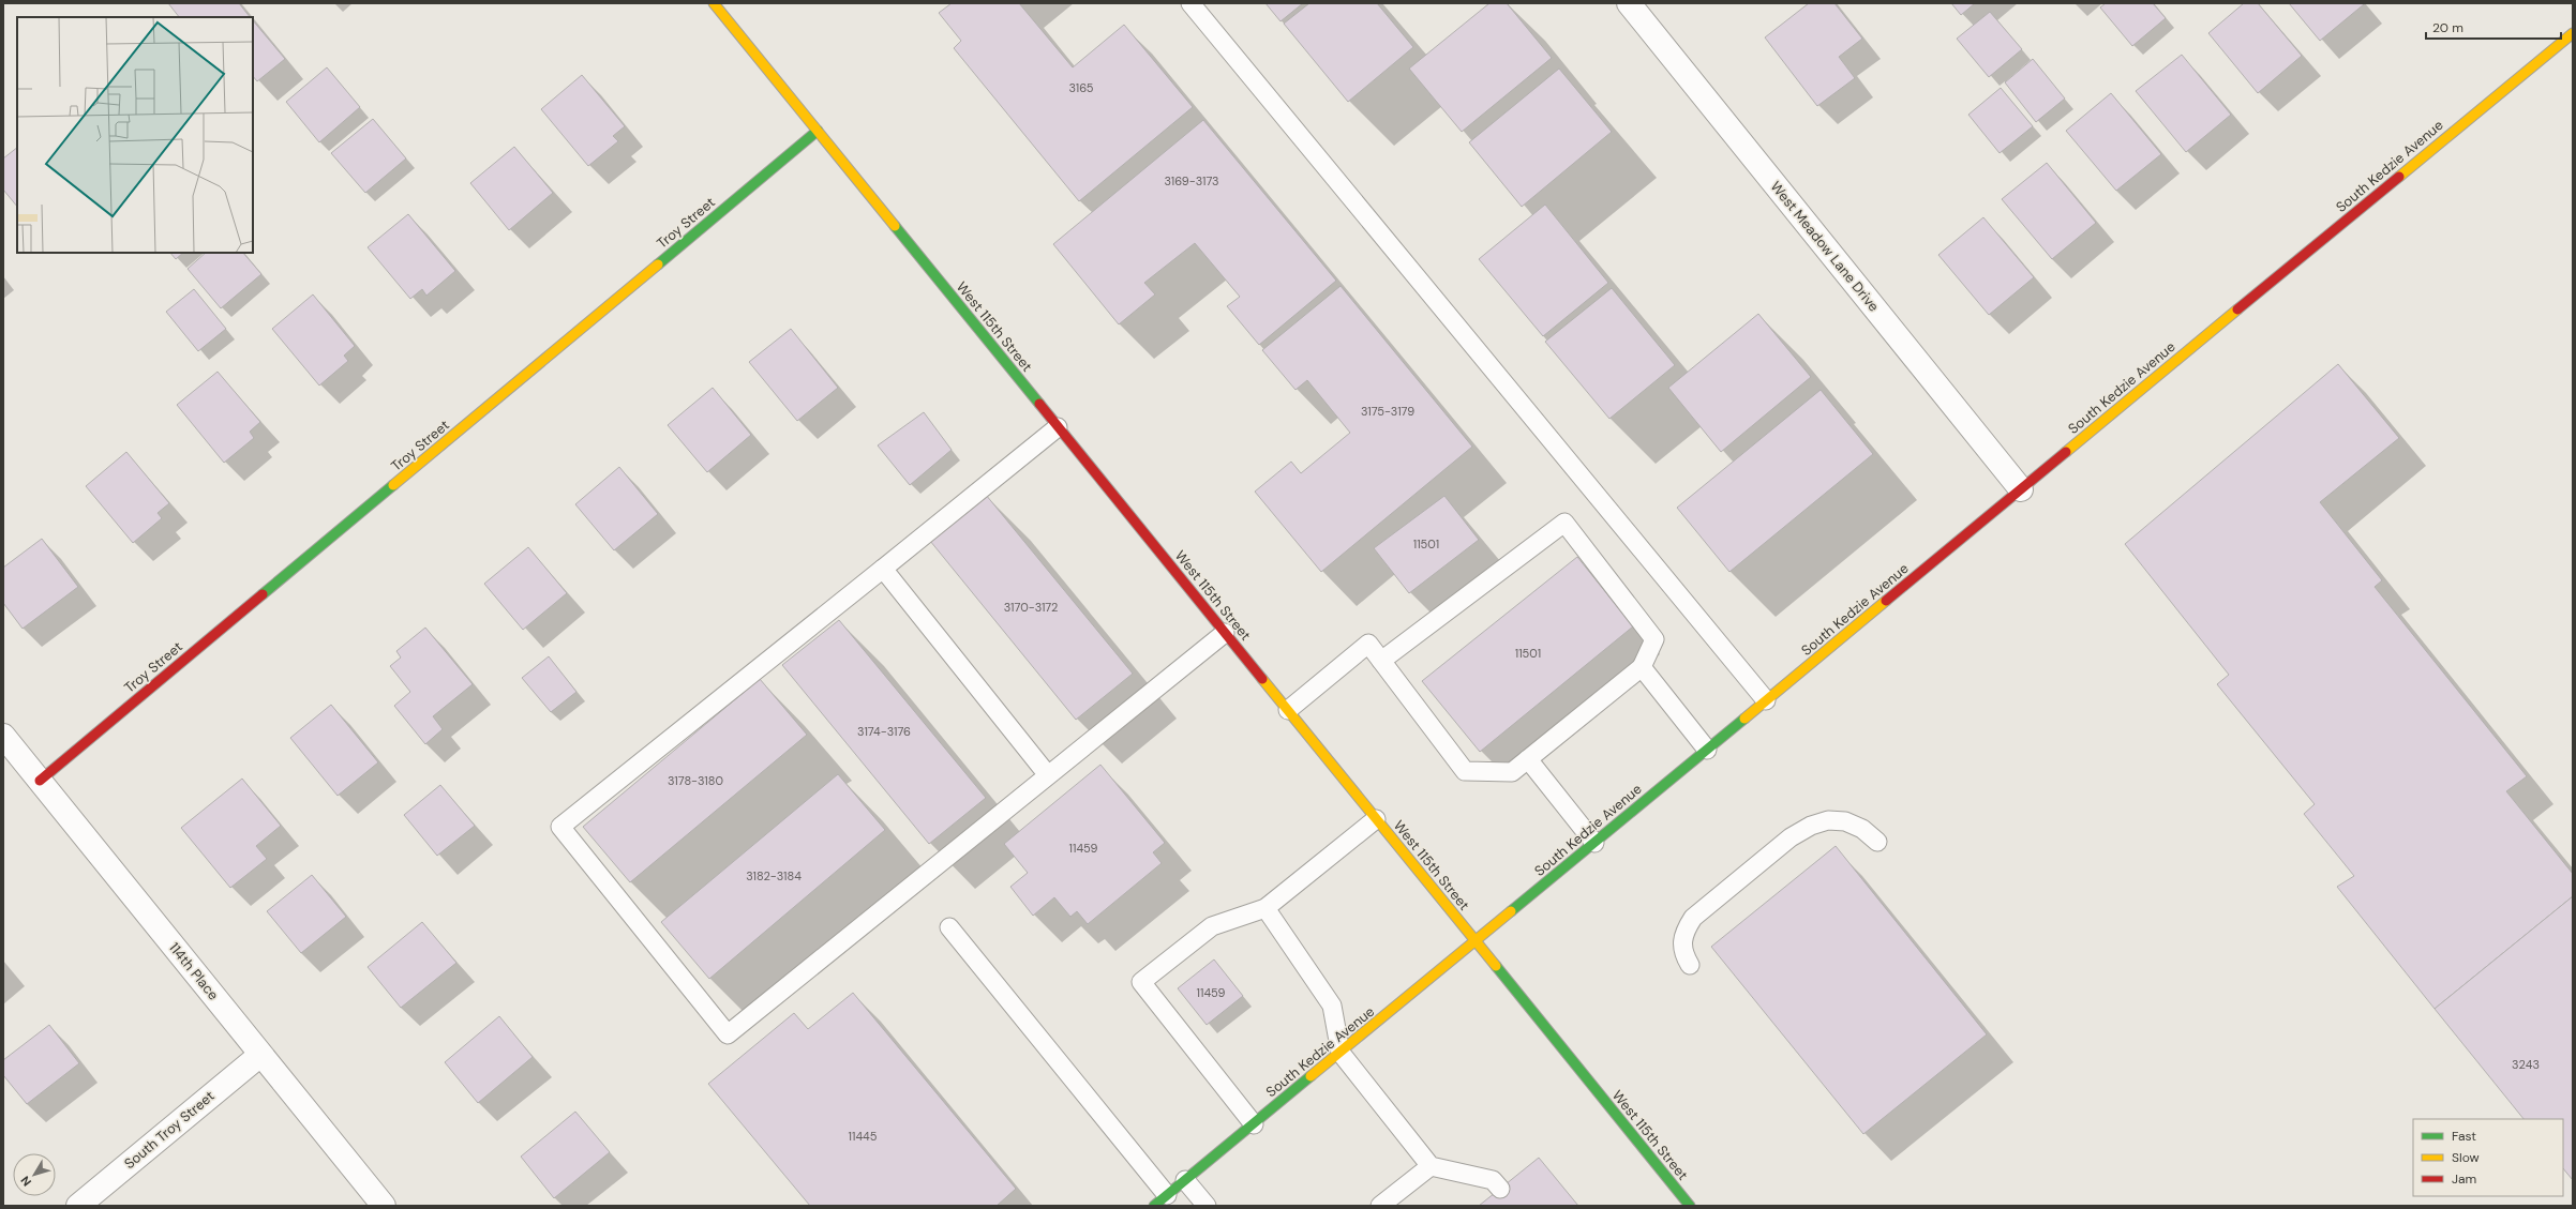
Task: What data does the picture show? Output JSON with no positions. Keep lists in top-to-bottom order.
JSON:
{
  "streets": {
    "street": [
      "South Kedzie Avenue",
      "Troy Street",
      "West Meadow Lane Drive",
      "West 115th Street",
      "114th Place",
      "South Troy Street"
    ]
  },
  "crossings": [
    ["South Kedzie Avenue", "West Meadow Lane Drive"],
    ["South Kedzie Avenue", "West 115th Street"],
    ["Troy Street", "West 115th Street"],
    ["Troy Street", "114th Place"],
    ["114th Place", "South Troy Street"]
  ],
  "house_numbers": [
    "3165",
    "3169-3173",
    "3175-3179",
    "11501",
    "3170-3172",
    "11501",
    "3174-3176",
    "3178-3180",
    "11459",
    "3182-3184",
    "11459",
    "3243",
    "11445"
  ],
  "legend": ["Fast", "Slow", "Jam"],
  "scale_bar": "20 m",
  "north": "bottom left"
}
